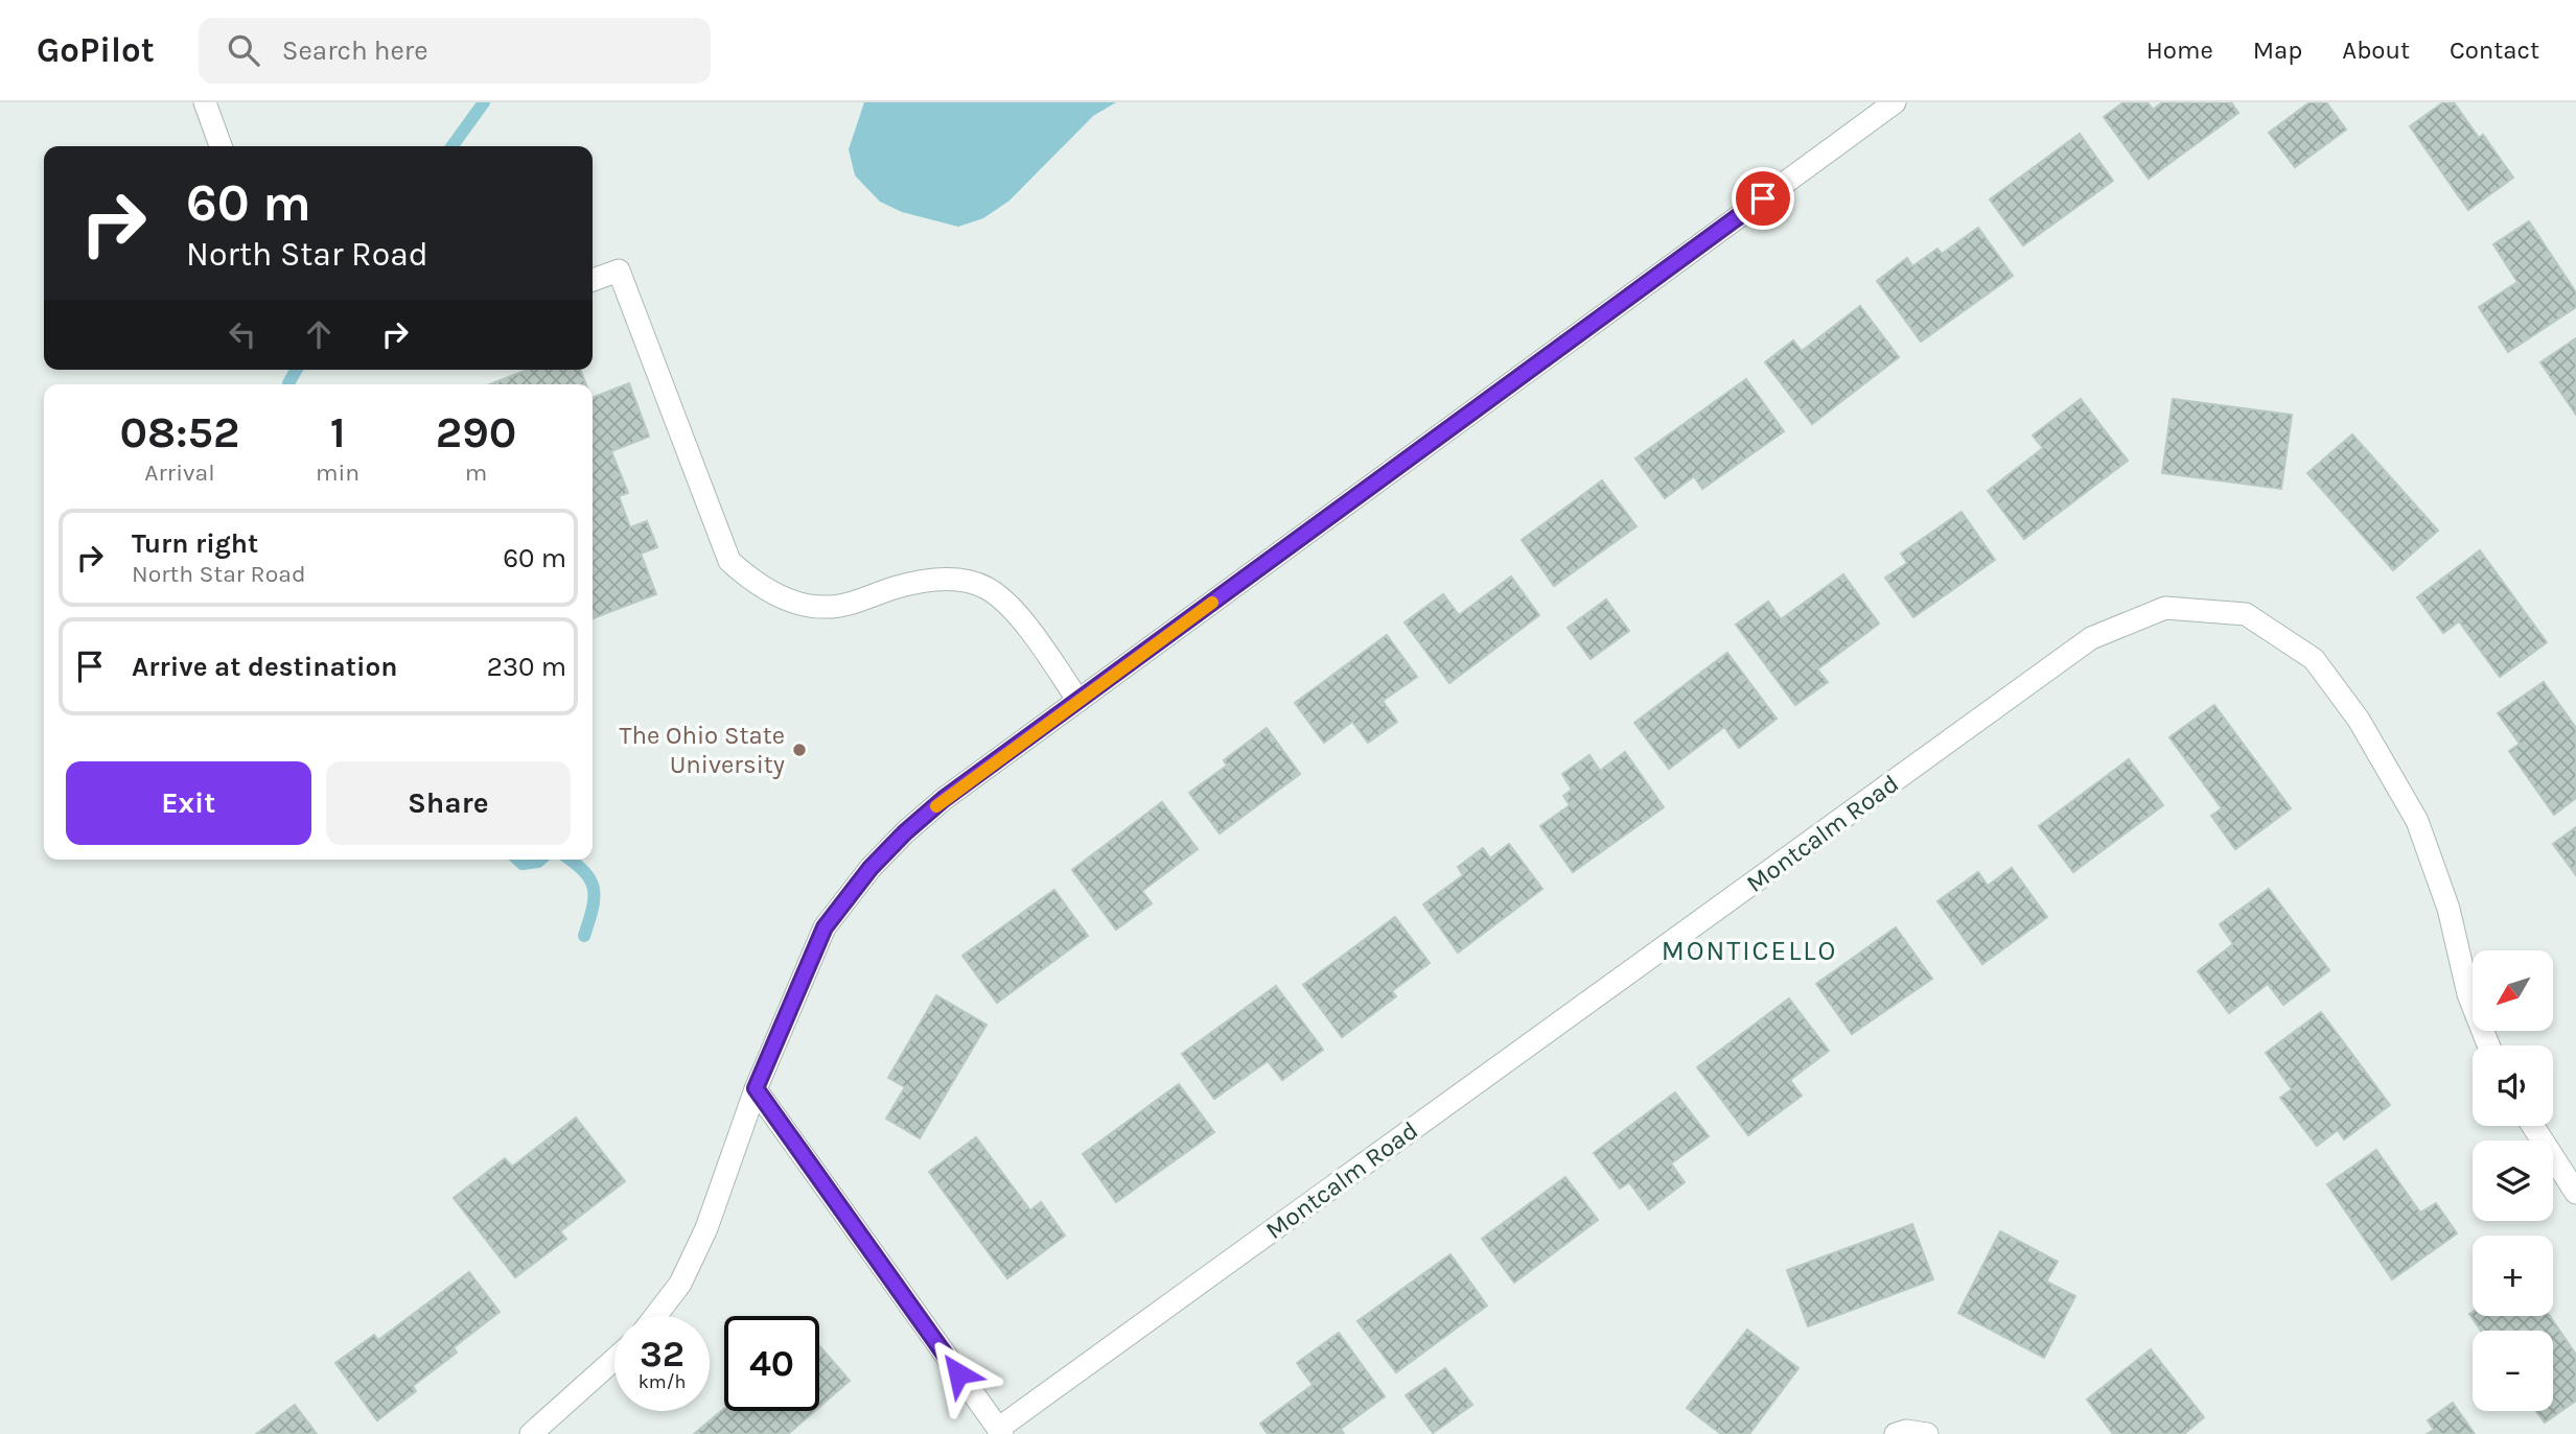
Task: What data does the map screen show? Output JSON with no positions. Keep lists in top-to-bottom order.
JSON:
{
  "streets": {
    "street": ["Montcalm Road"]
  },
  "districts": ["MONTICELLO"],
  "places": ["The Ohio State University"],
  "north": "bottom left",
  "page": {
    "header": "GoPilot",
    "search": "Search here",
    "nav": [
      "Home",
      "Map",
      "About",
      "Contact"
    ],
    "turn": ["60 m", "North Star Road"],
    "eta": [
      "08:52",
      "Arrival",
      "1",
      "min",
      "290",
      "m"
    ],
    "list": [
      {
        "name": "Turn right",
        "note": "North Star Road",
        "value": "60 m"
      },
      {
        "name": "Arrive at destination",
        "value": "230 m"
      }
    ],
    "buttons": ["Exit", "Share"],
    "map_buttons": ["+", "−"],
    "speed": "32 km/h",
    "limit": "40"
  }
}
